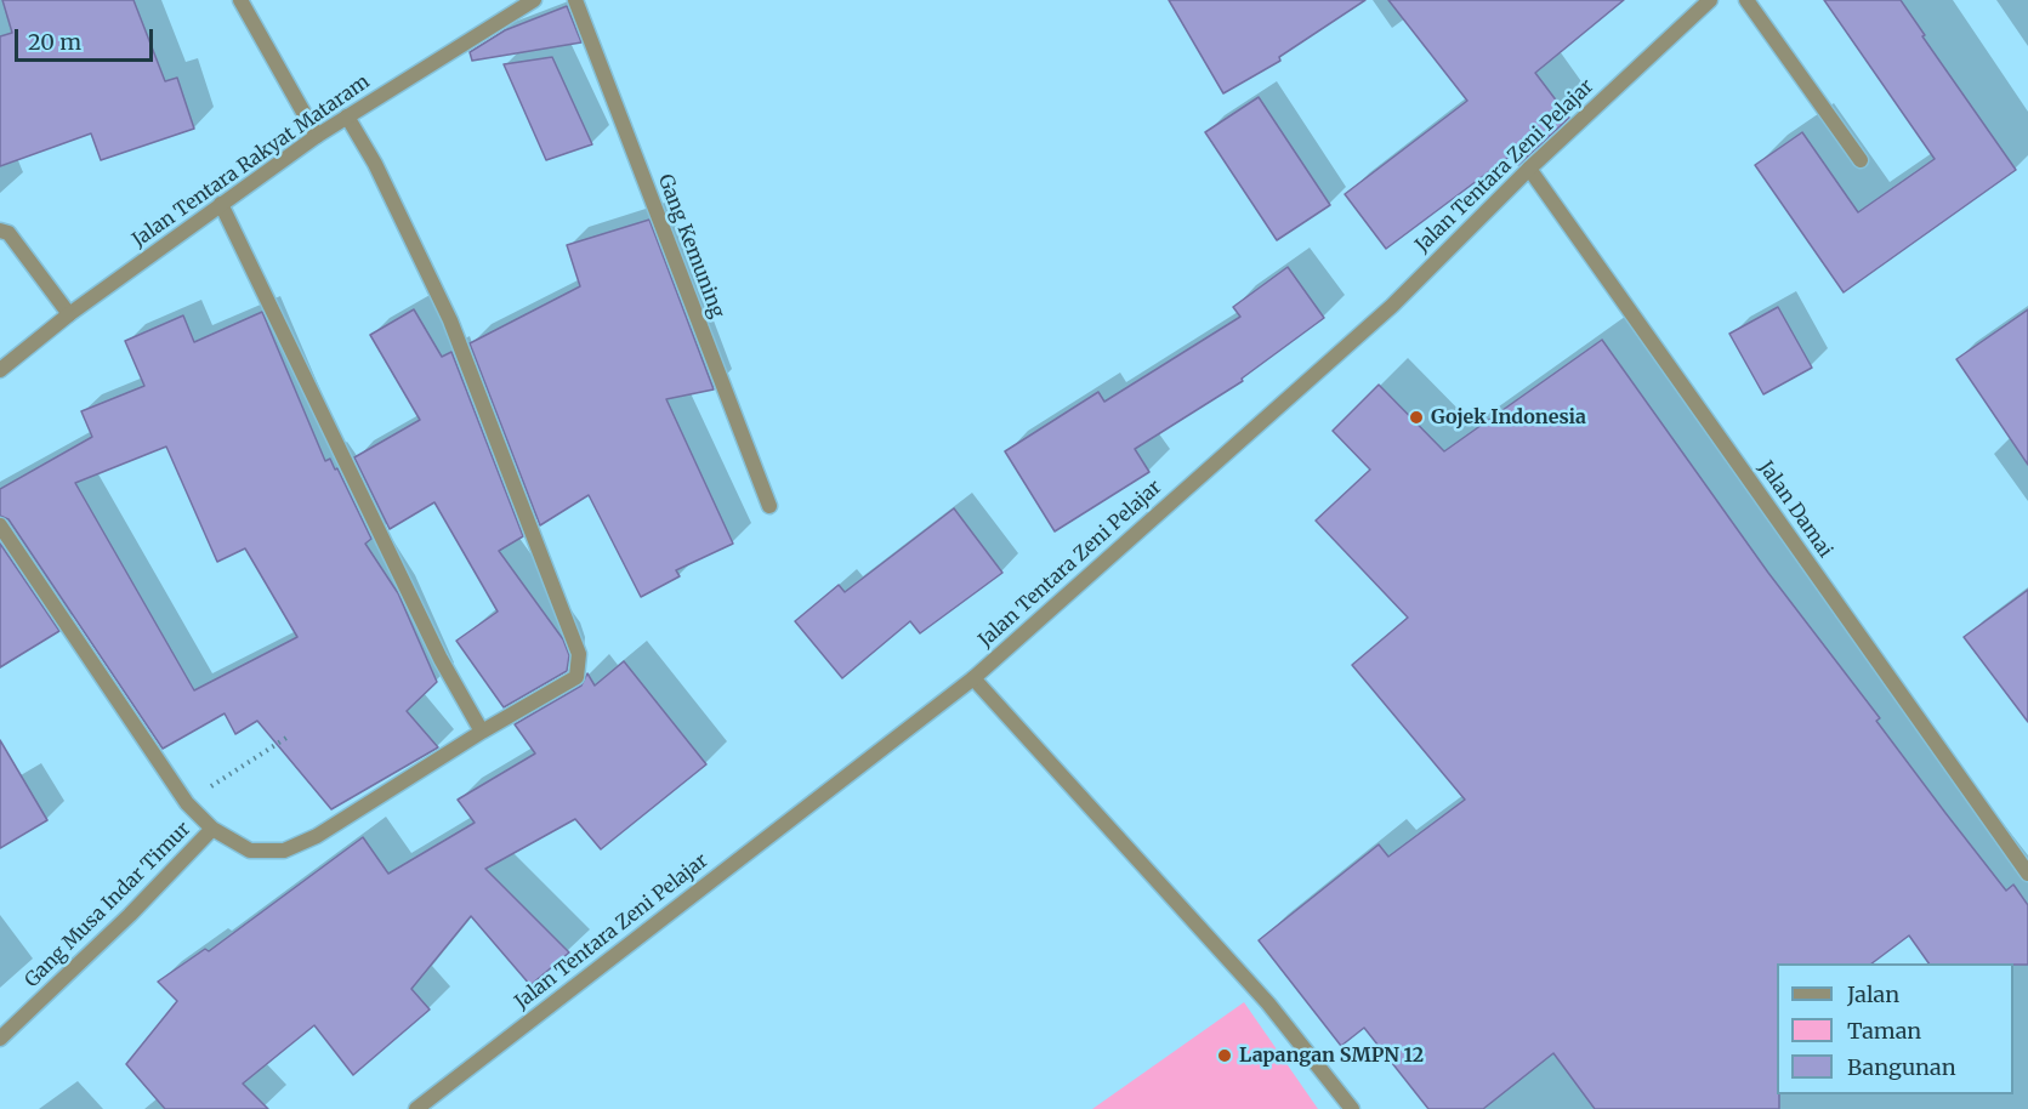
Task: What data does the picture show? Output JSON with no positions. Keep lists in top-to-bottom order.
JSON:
{
  "streets": {
    "street": [
      "Jalan Tentara Rakyat Mataram",
      "Jalan Tentara Zeni Pelajar",
      "Gang Kemuning",
      "Jalan Damai",
      "Gang Musa Indar Timur"
    ]
  },
  "crossings": [
    ["Jalan Tentara Zeni Pelajar", "Jalan Damai"]
  ],
  "places": ["Gojek Indonesia", "Lapangan SMPN 12"],
  "legend": ["Jalan", "Taman", "Bangunan"],
  "scale_bar": "20 m"
}
